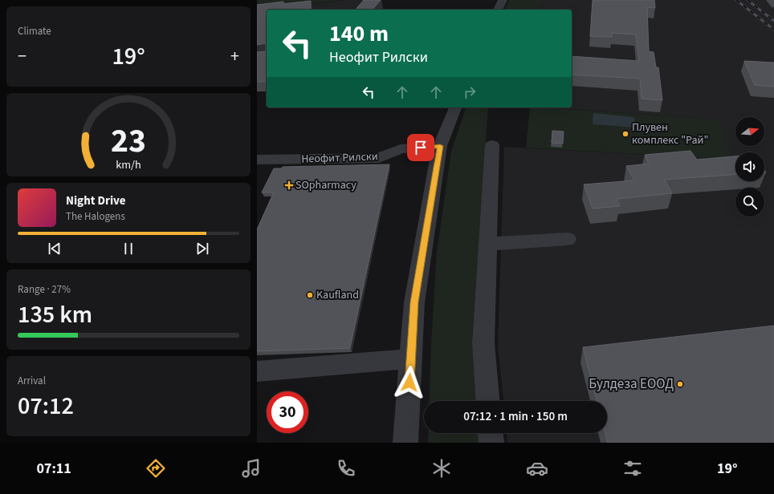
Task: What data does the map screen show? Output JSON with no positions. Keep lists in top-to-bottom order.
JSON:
{
  "streets": {
    "street": ["Неофит Рилски"]
  },
  "places": {
    "other": ["Плувен комплекс \"Рай\"", "Kaufland", "Булдеза ЕООД"],
    "health": ["SOpharmacy"]
  },
  "north": "right",
  "page": {
    "tile": [
      "Climate",
      ["Range · 27%", "135 km"],
      ["Arrival", "07:12"]
    ],
    "turn": ["140 m", "Неофит Рилски"],
    "heat": ["−", "19°", "+"],
    "song": ["Night Drive", "The Halogens"],
    "limit": "30",
    "trip": "07:12 · 1 min · 150 m",
    "tabs": ["07:11", "19°"],
    "gauge": ["23", "km/h"]
  }
}
